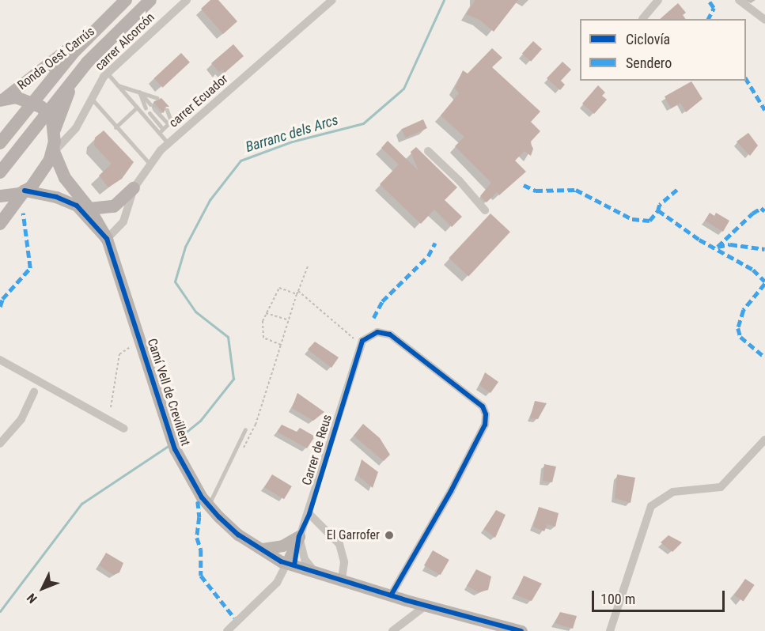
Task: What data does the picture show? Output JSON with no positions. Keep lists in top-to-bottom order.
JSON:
{
  "streets": {
    "main road": ["Ronda Oest Carrús"],
    "street": [
      "carrer Alcorcón",
      "carrer Ecuador",
      "Camí Vell de Crevillent",
      "Carrer de Reus"
    ]
  },
  "crossings": [
    ["carrer Alcorcón", "Ronda Oest Carrús"],
    ["Ronda Oest Carrús", "Camí Vell de Crevillent"],
    ["carrer Ecuador", "Camí Vell de Crevillent"]
  ],
  "water": ["Barranc dels Arcs"],
  "places": ["El Garrofer"],
  "legend": ["Ciclovía", "Sendero"],
  "scale_bar": "100 m",
  "north": "bottom left"
}
